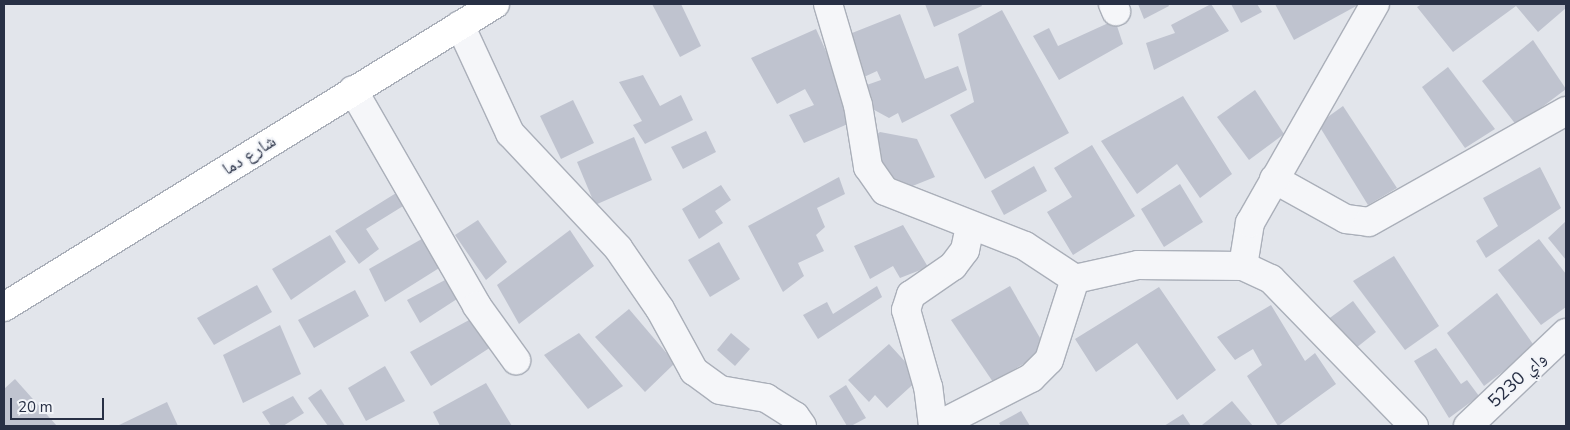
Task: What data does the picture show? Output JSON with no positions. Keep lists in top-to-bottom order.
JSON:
{
  "streets": {
    "main road": ["شارع دما"],
    "street": ["واي 5230"]
  },
  "scale_bar": "20 m"
}
